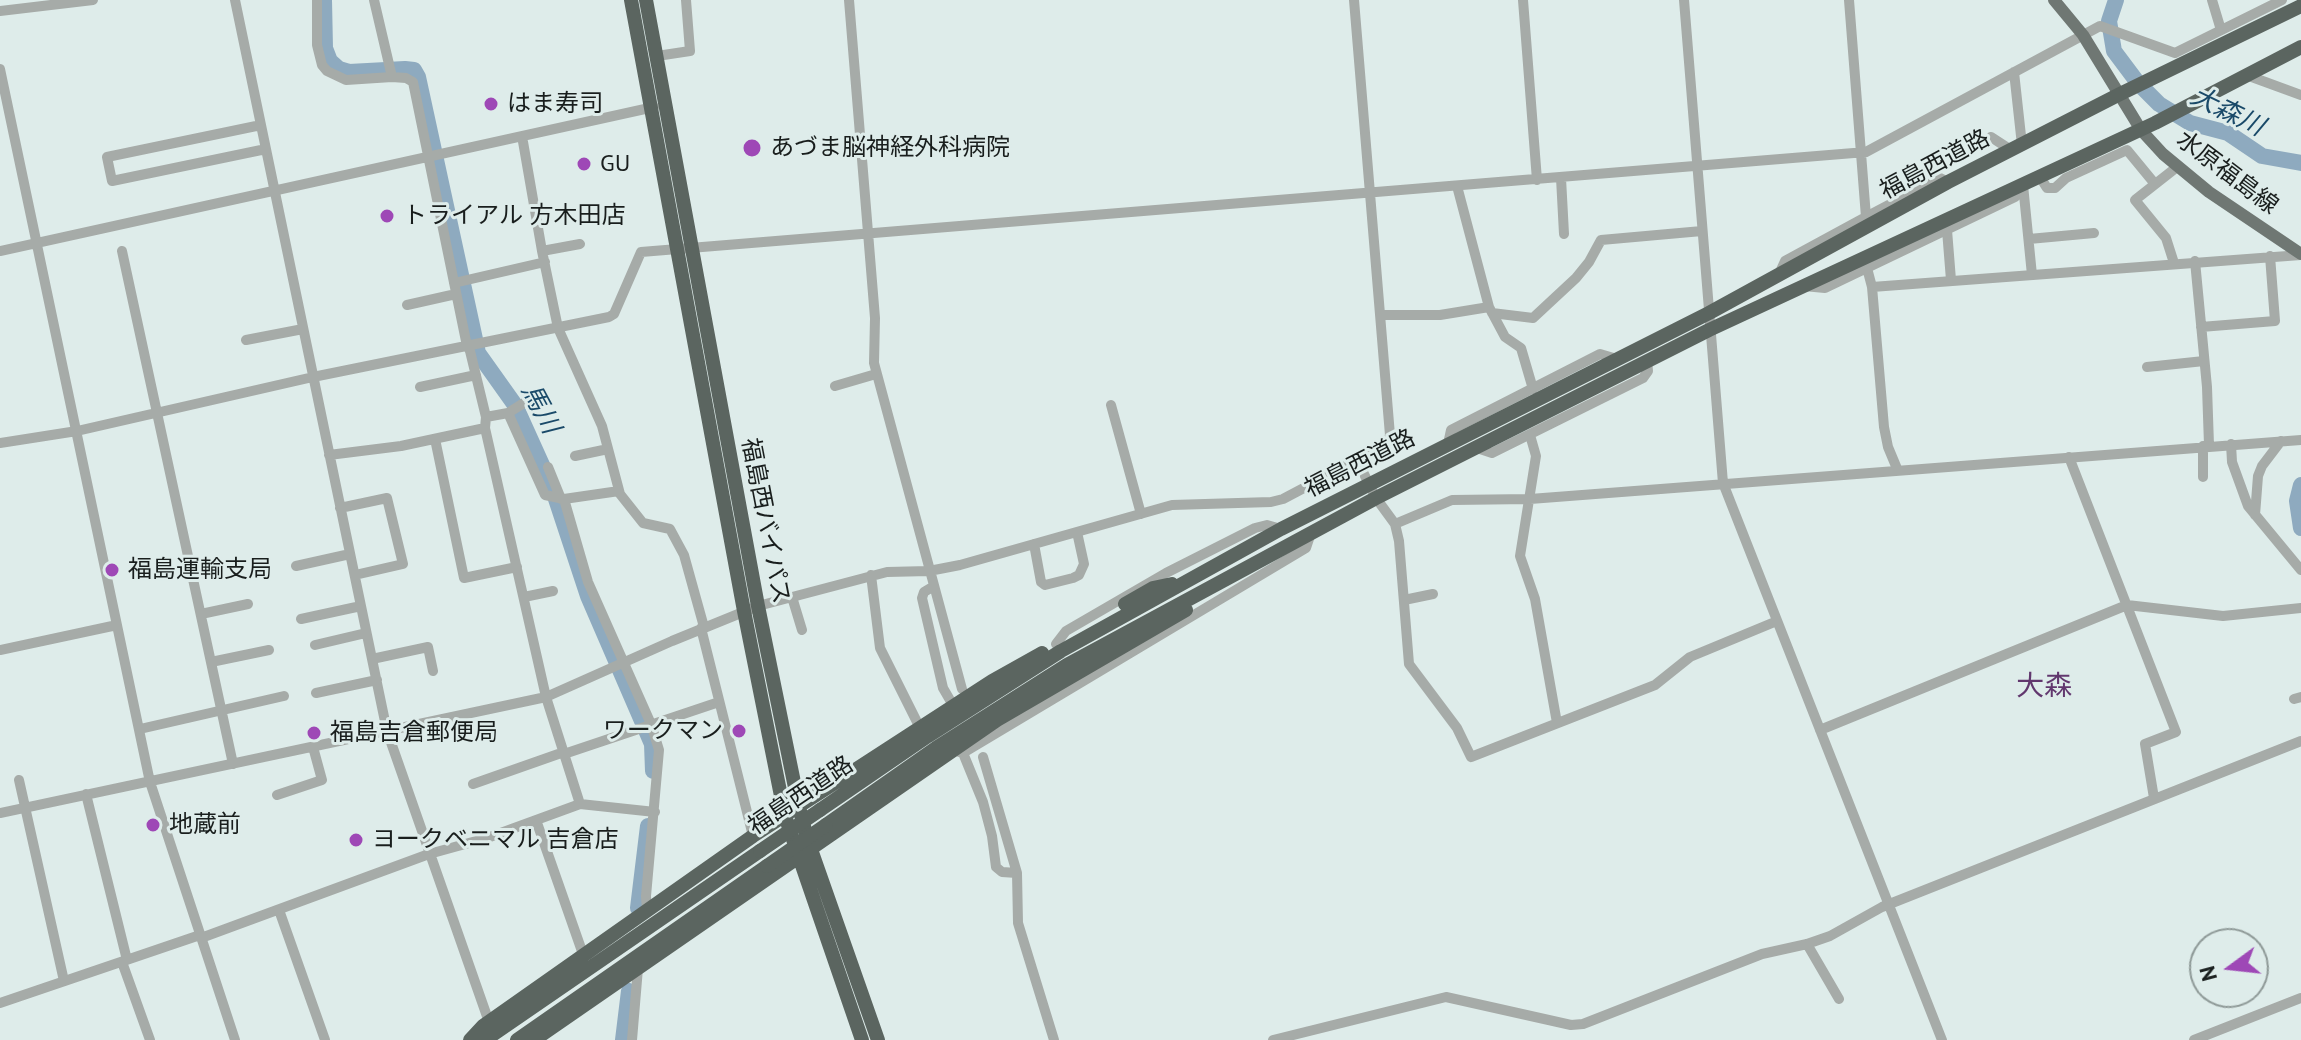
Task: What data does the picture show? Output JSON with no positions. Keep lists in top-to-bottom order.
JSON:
{
  "streets": {
    "highway": ["福島西道路", "福島西バイパス"],
    "main road": ["水原福島線"]
  },
  "crossings": [
    ["福島西道路", "水原福島線"]
  ],
  "districts": ["大森"],
  "water": ["大森川", "馬川"],
  "places": [
    "はま寿司",
    "あづま脳神経外科病院",
    "GU",
    "トライアル 方木田店",
    "福島運輸支局",
    "ワークマン",
    "福島吉倉郵便局",
    "地蔵前",
    "ヨークベニマル 吉倉店"
  ],
  "north": "left"
}
